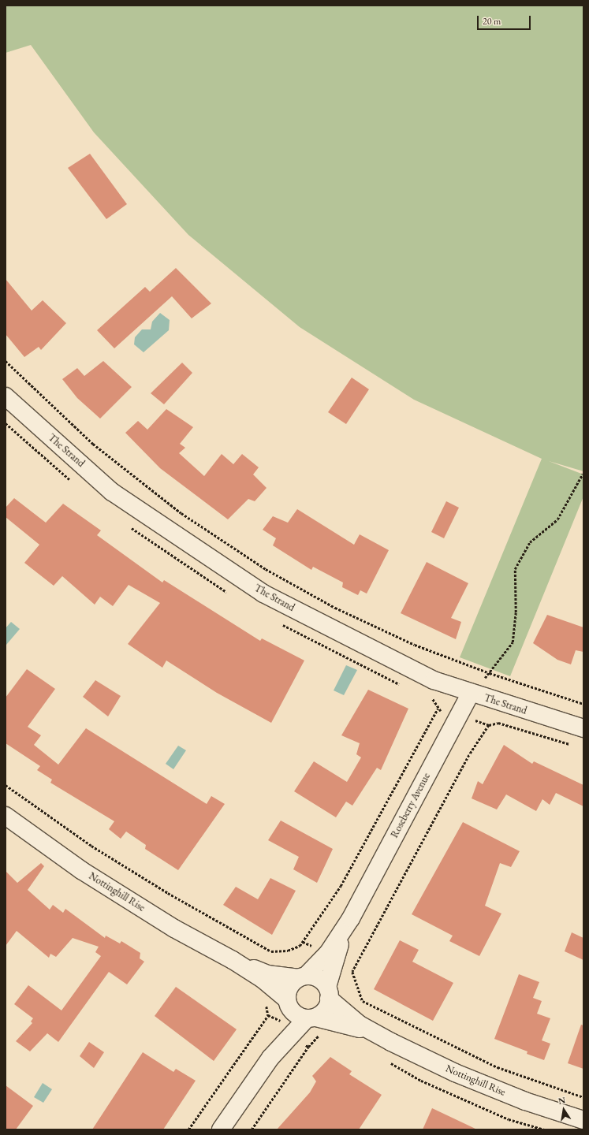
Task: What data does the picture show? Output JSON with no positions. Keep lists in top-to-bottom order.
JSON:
{
  "streets": {
    "street": ["The Strand", "Roseberry Avenue", "Nottinghill Rise"]
  },
  "crossings": [
    ["The Strand", "Roseberry Avenue"],
    ["Roseberry Avenue", "Nottinghill Rise"]
  ],
  "scale_bar": "20 m",
  "north": "top"
}
